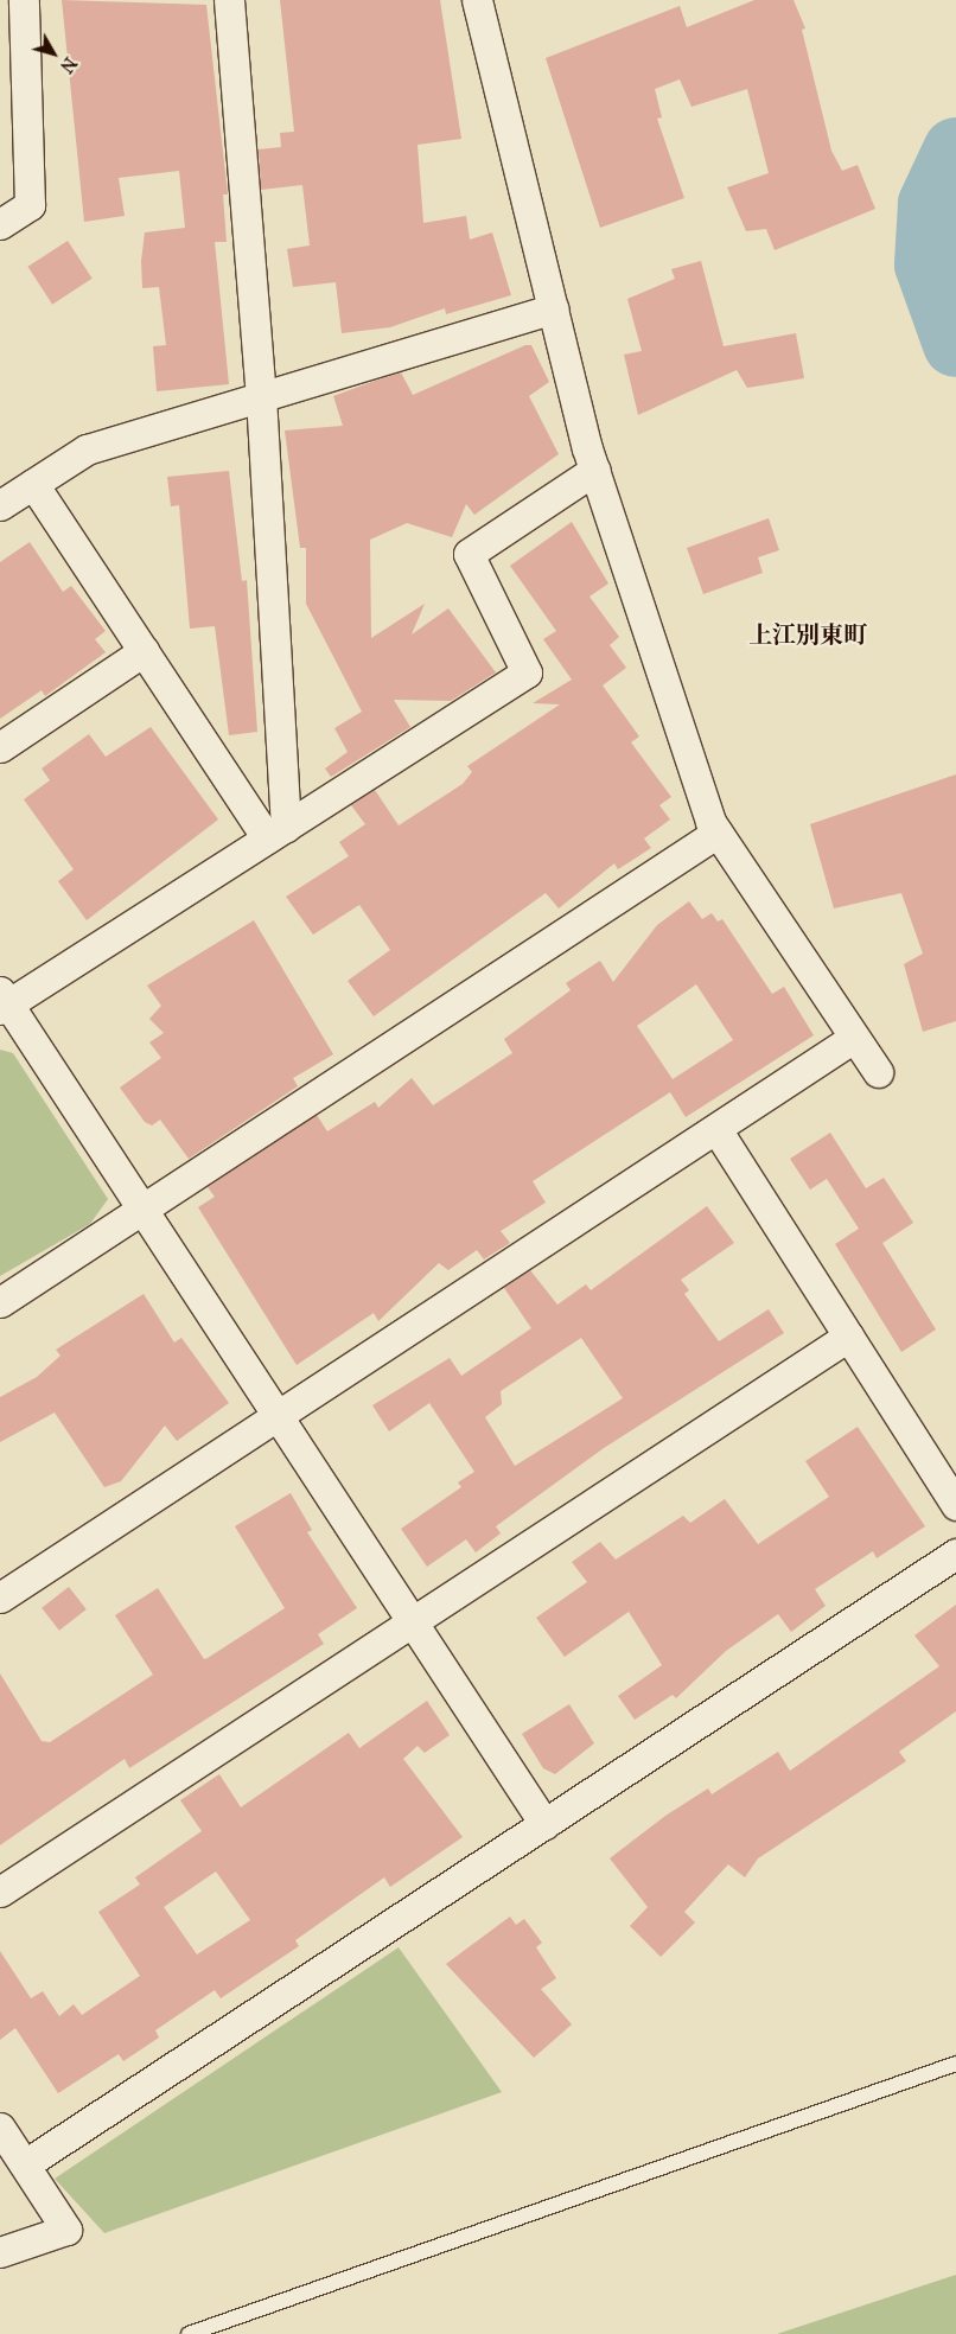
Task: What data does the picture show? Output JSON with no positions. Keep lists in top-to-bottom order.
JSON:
{
  "districts": ["上江別東町"],
  "north": "bottom right"
}
